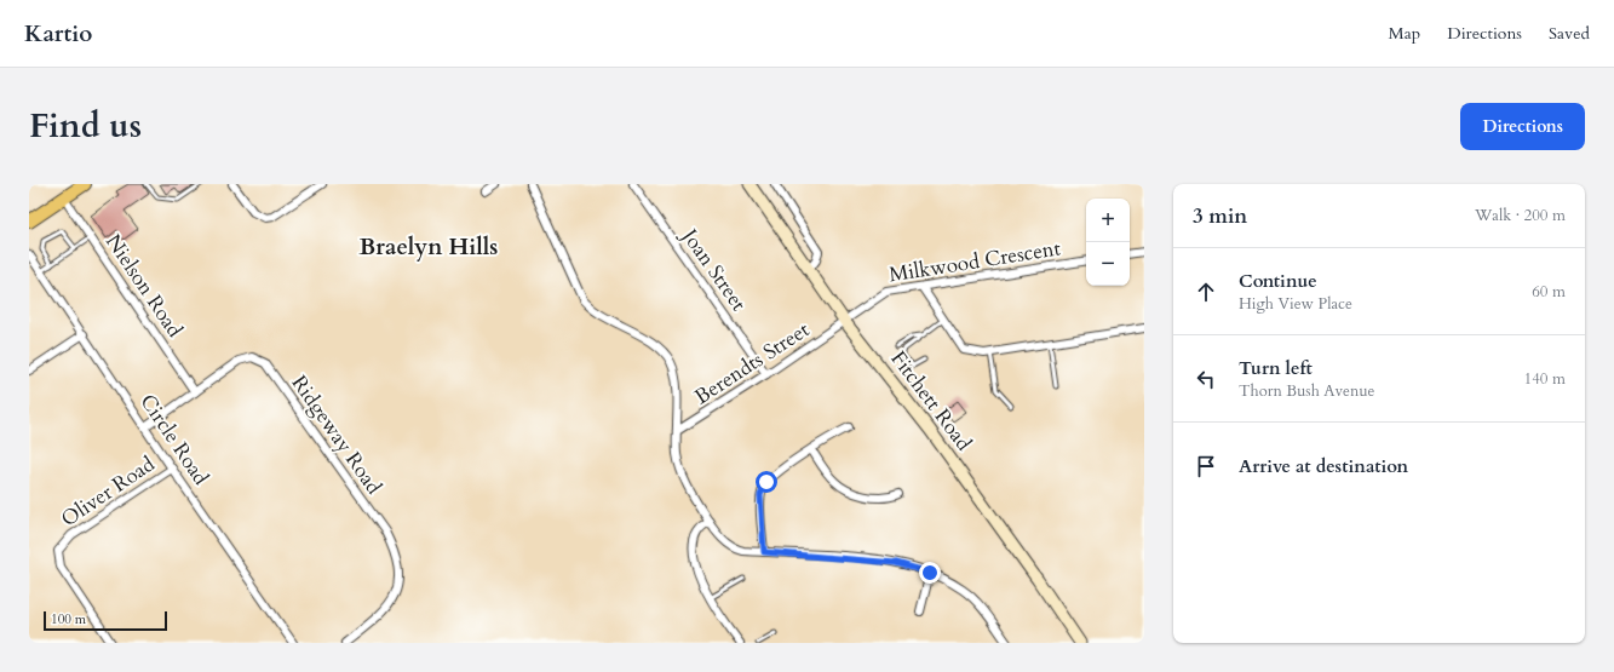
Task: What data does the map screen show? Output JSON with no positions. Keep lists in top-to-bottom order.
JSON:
{
  "streets": {
    "street": [
      "Milkwood Crescent",
      "Joan Street",
      "Nielson Road",
      "Berendts Street",
      "Fitchett Road",
      "Ridgeway Road",
      "Circle Road",
      "Oliver Road"
    ]
  },
  "crossings": [
    ["Milkwood Crescent", "Berendts Street"],
    ["Milkwood Crescent", "Fitchett Road"],
    ["Joan Street", "Berendts Street"],
    ["Nielson Road", "Ridgeway Road"],
    ["Berendts Street", "Fitchett Road"],
    ["Ridgeway Road", "Circle Road"],
    ["Circle Road", "Oliver Road"]
  ],
  "districts": ["Braelyn Hills"],
  "scale_bar": "100 m",
  "page": {
    "header": "Kartio",
    "nav": ["Map", "Directions", "Saved"],
    "title": "Find us",
    "buttons": "Directions",
    "heading": ["3 min", "Walk · 200 m"],
    "map_buttons": ["+", "−"],
    "list": [
      ["Continue", "High View Place", "60 m"],
      ["Turn left", "Thorn Bush Avenue", "140 m"],
      "Arrive at destination"
    ],
    "scale": "100 m"
  }
}
